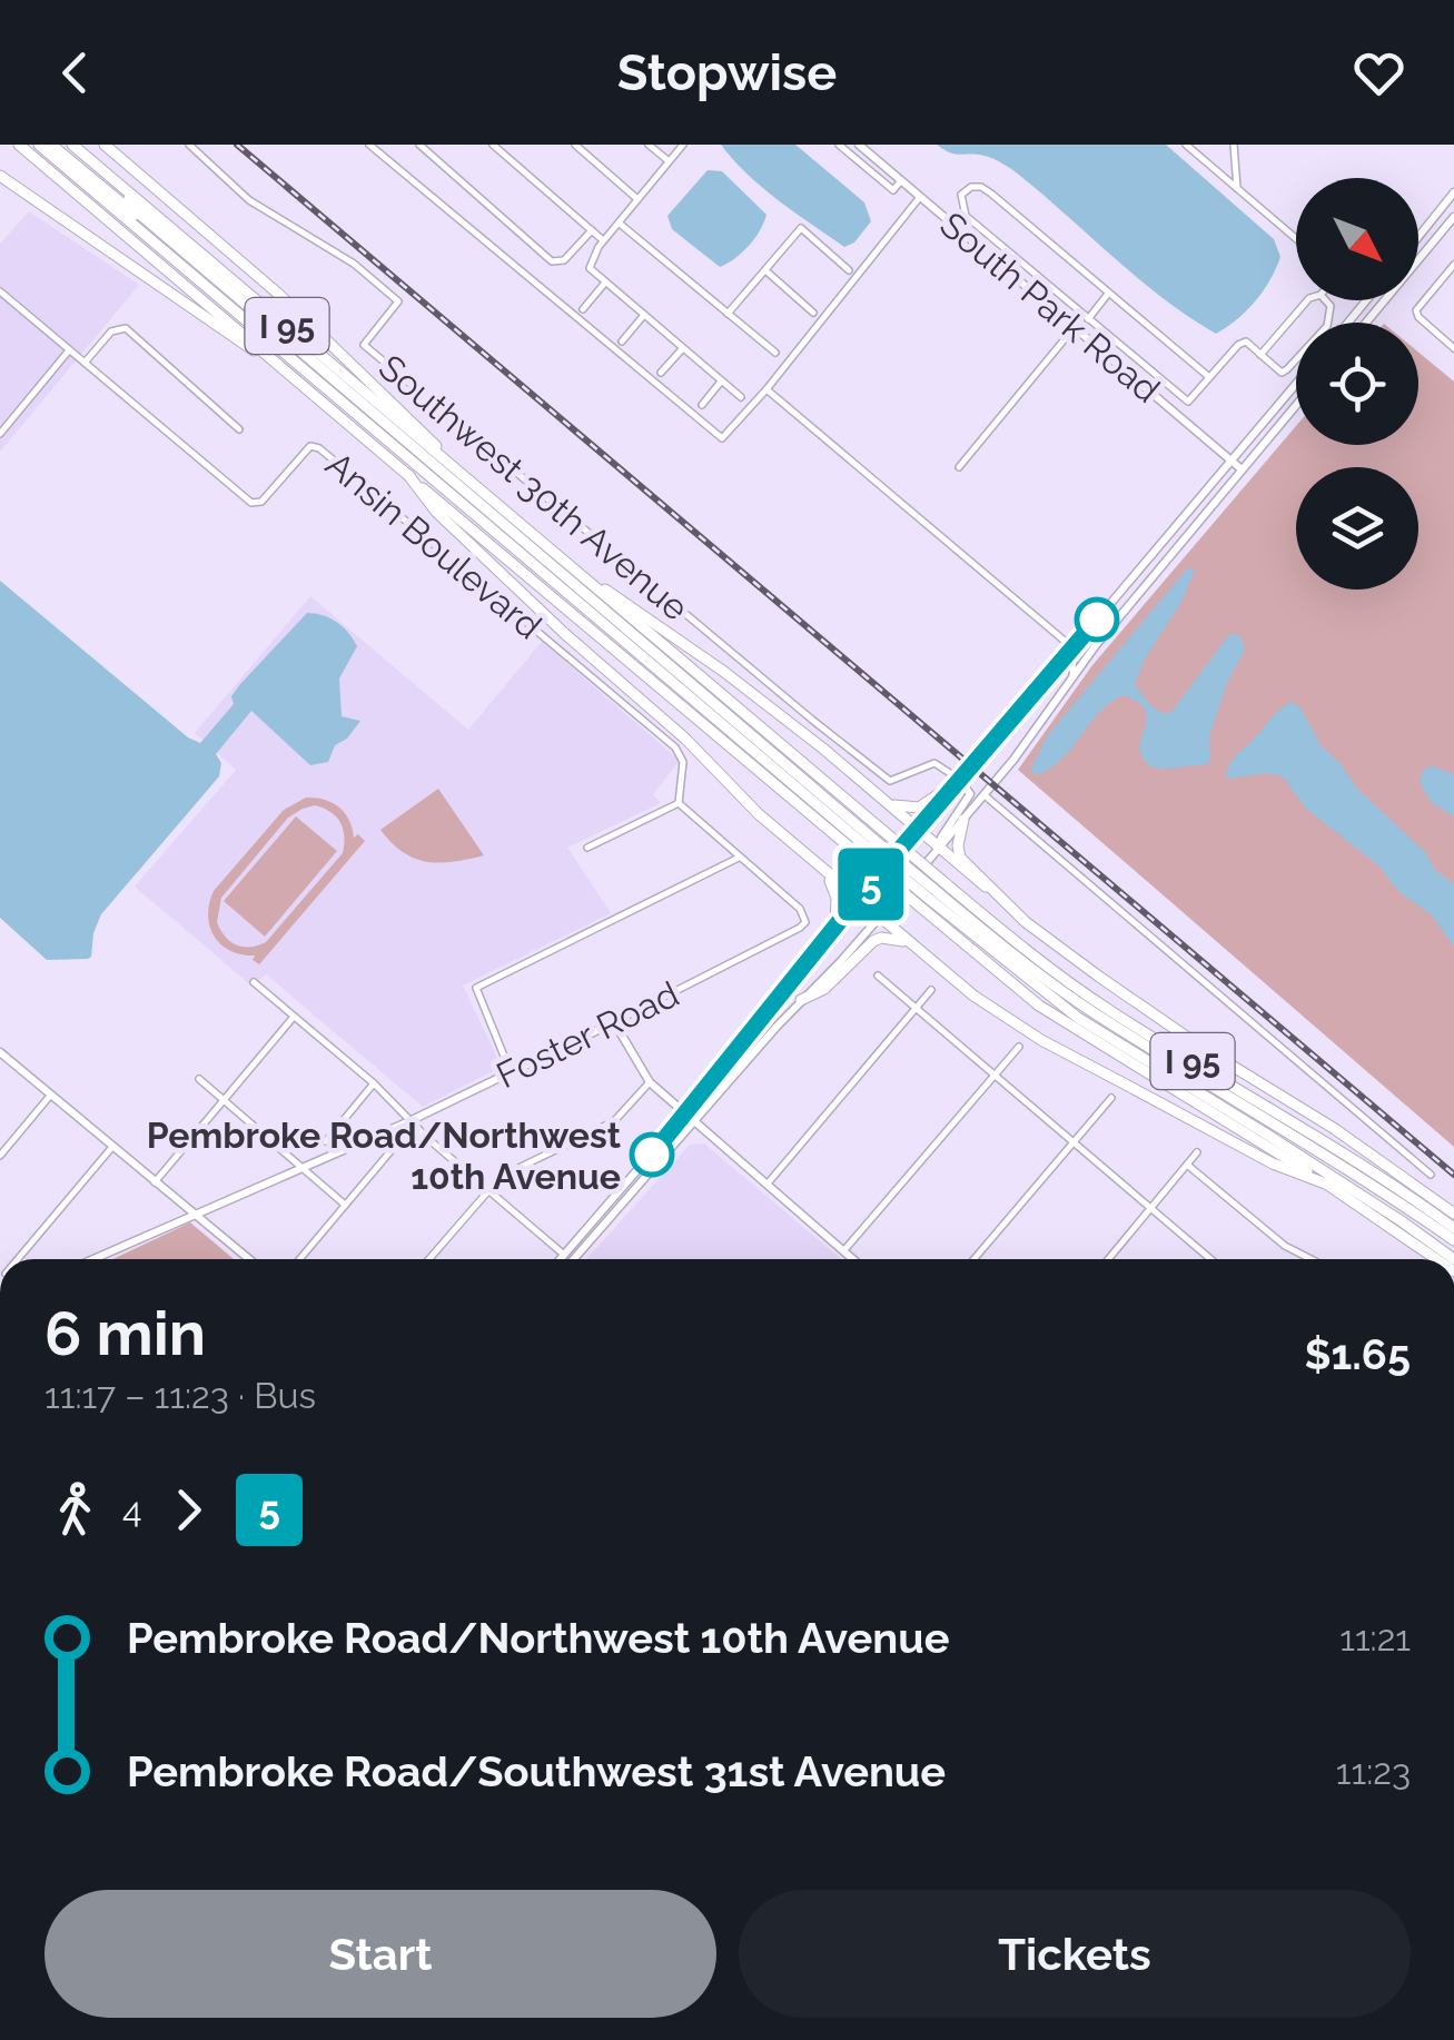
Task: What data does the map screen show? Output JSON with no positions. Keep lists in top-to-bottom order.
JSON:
{
  "streets": {
    "highway": ["I 95"],
    "main road": ["South Park Road", "Foster Road"],
    "street": ["Southwest 30th Avenue", "Ansin Boulevard"]
  },
  "places": ["Pembroke Road/Northwest 10th Avenue"],
  "lines": ["bus line 5"],
  "north": "bottom right",
  "page": {
    "header": "Stopwise",
    "on_map": "5",
    "heading": ["6 min", "11:17 – 11:23 · Bus", "$1.65"],
    "legs": ["4", "5"],
    "list": [
      {
        "name": "Pembroke Road/Northwest 10th Avenue",
        "value": "11:21"
      },
      {
        "name": "Pembroke Road/Southwest 31st Avenue",
        "value": "11:23"
      }
    ],
    "buttons": ["Start", "Tickets"]
  }
}
